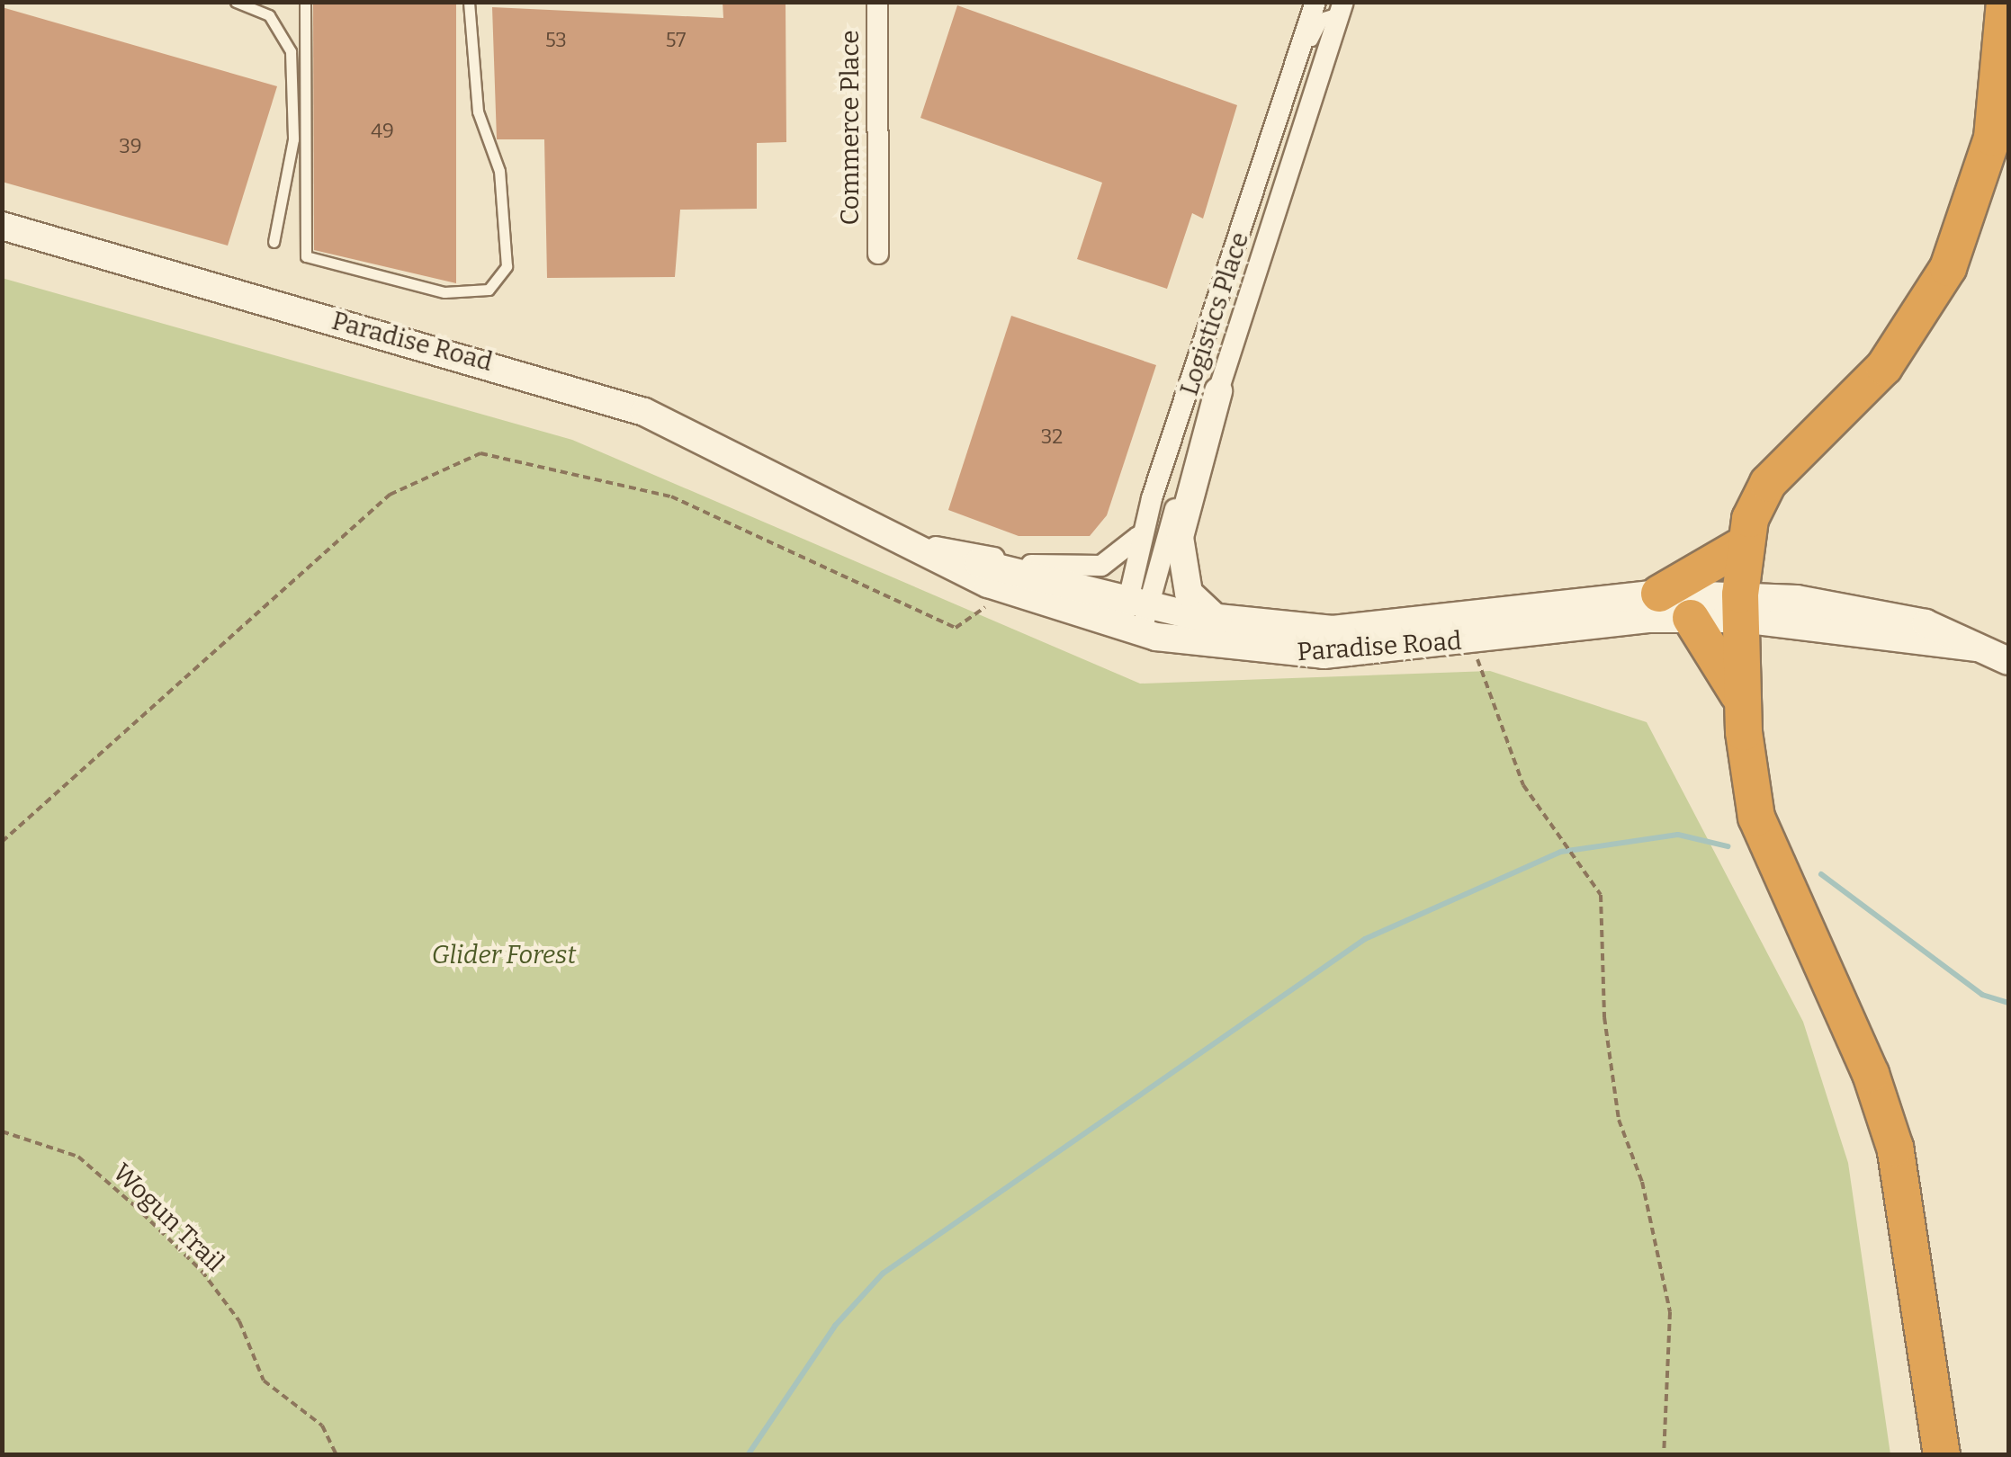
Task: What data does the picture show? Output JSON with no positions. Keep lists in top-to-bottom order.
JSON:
{
  "streets": {
    "street": ["Commerce Place", "Logistics Place", "Paradise Road"],
    "path": ["Wogun Trail"]
  },
  "crossings": [
    ["Logistics Place", "Paradise Road"]
  ],
  "parks": ["Glider Forest"],
  "house_numbers": [
    "53",
    "57",
    "49",
    "39",
    "32"
  ]
}
